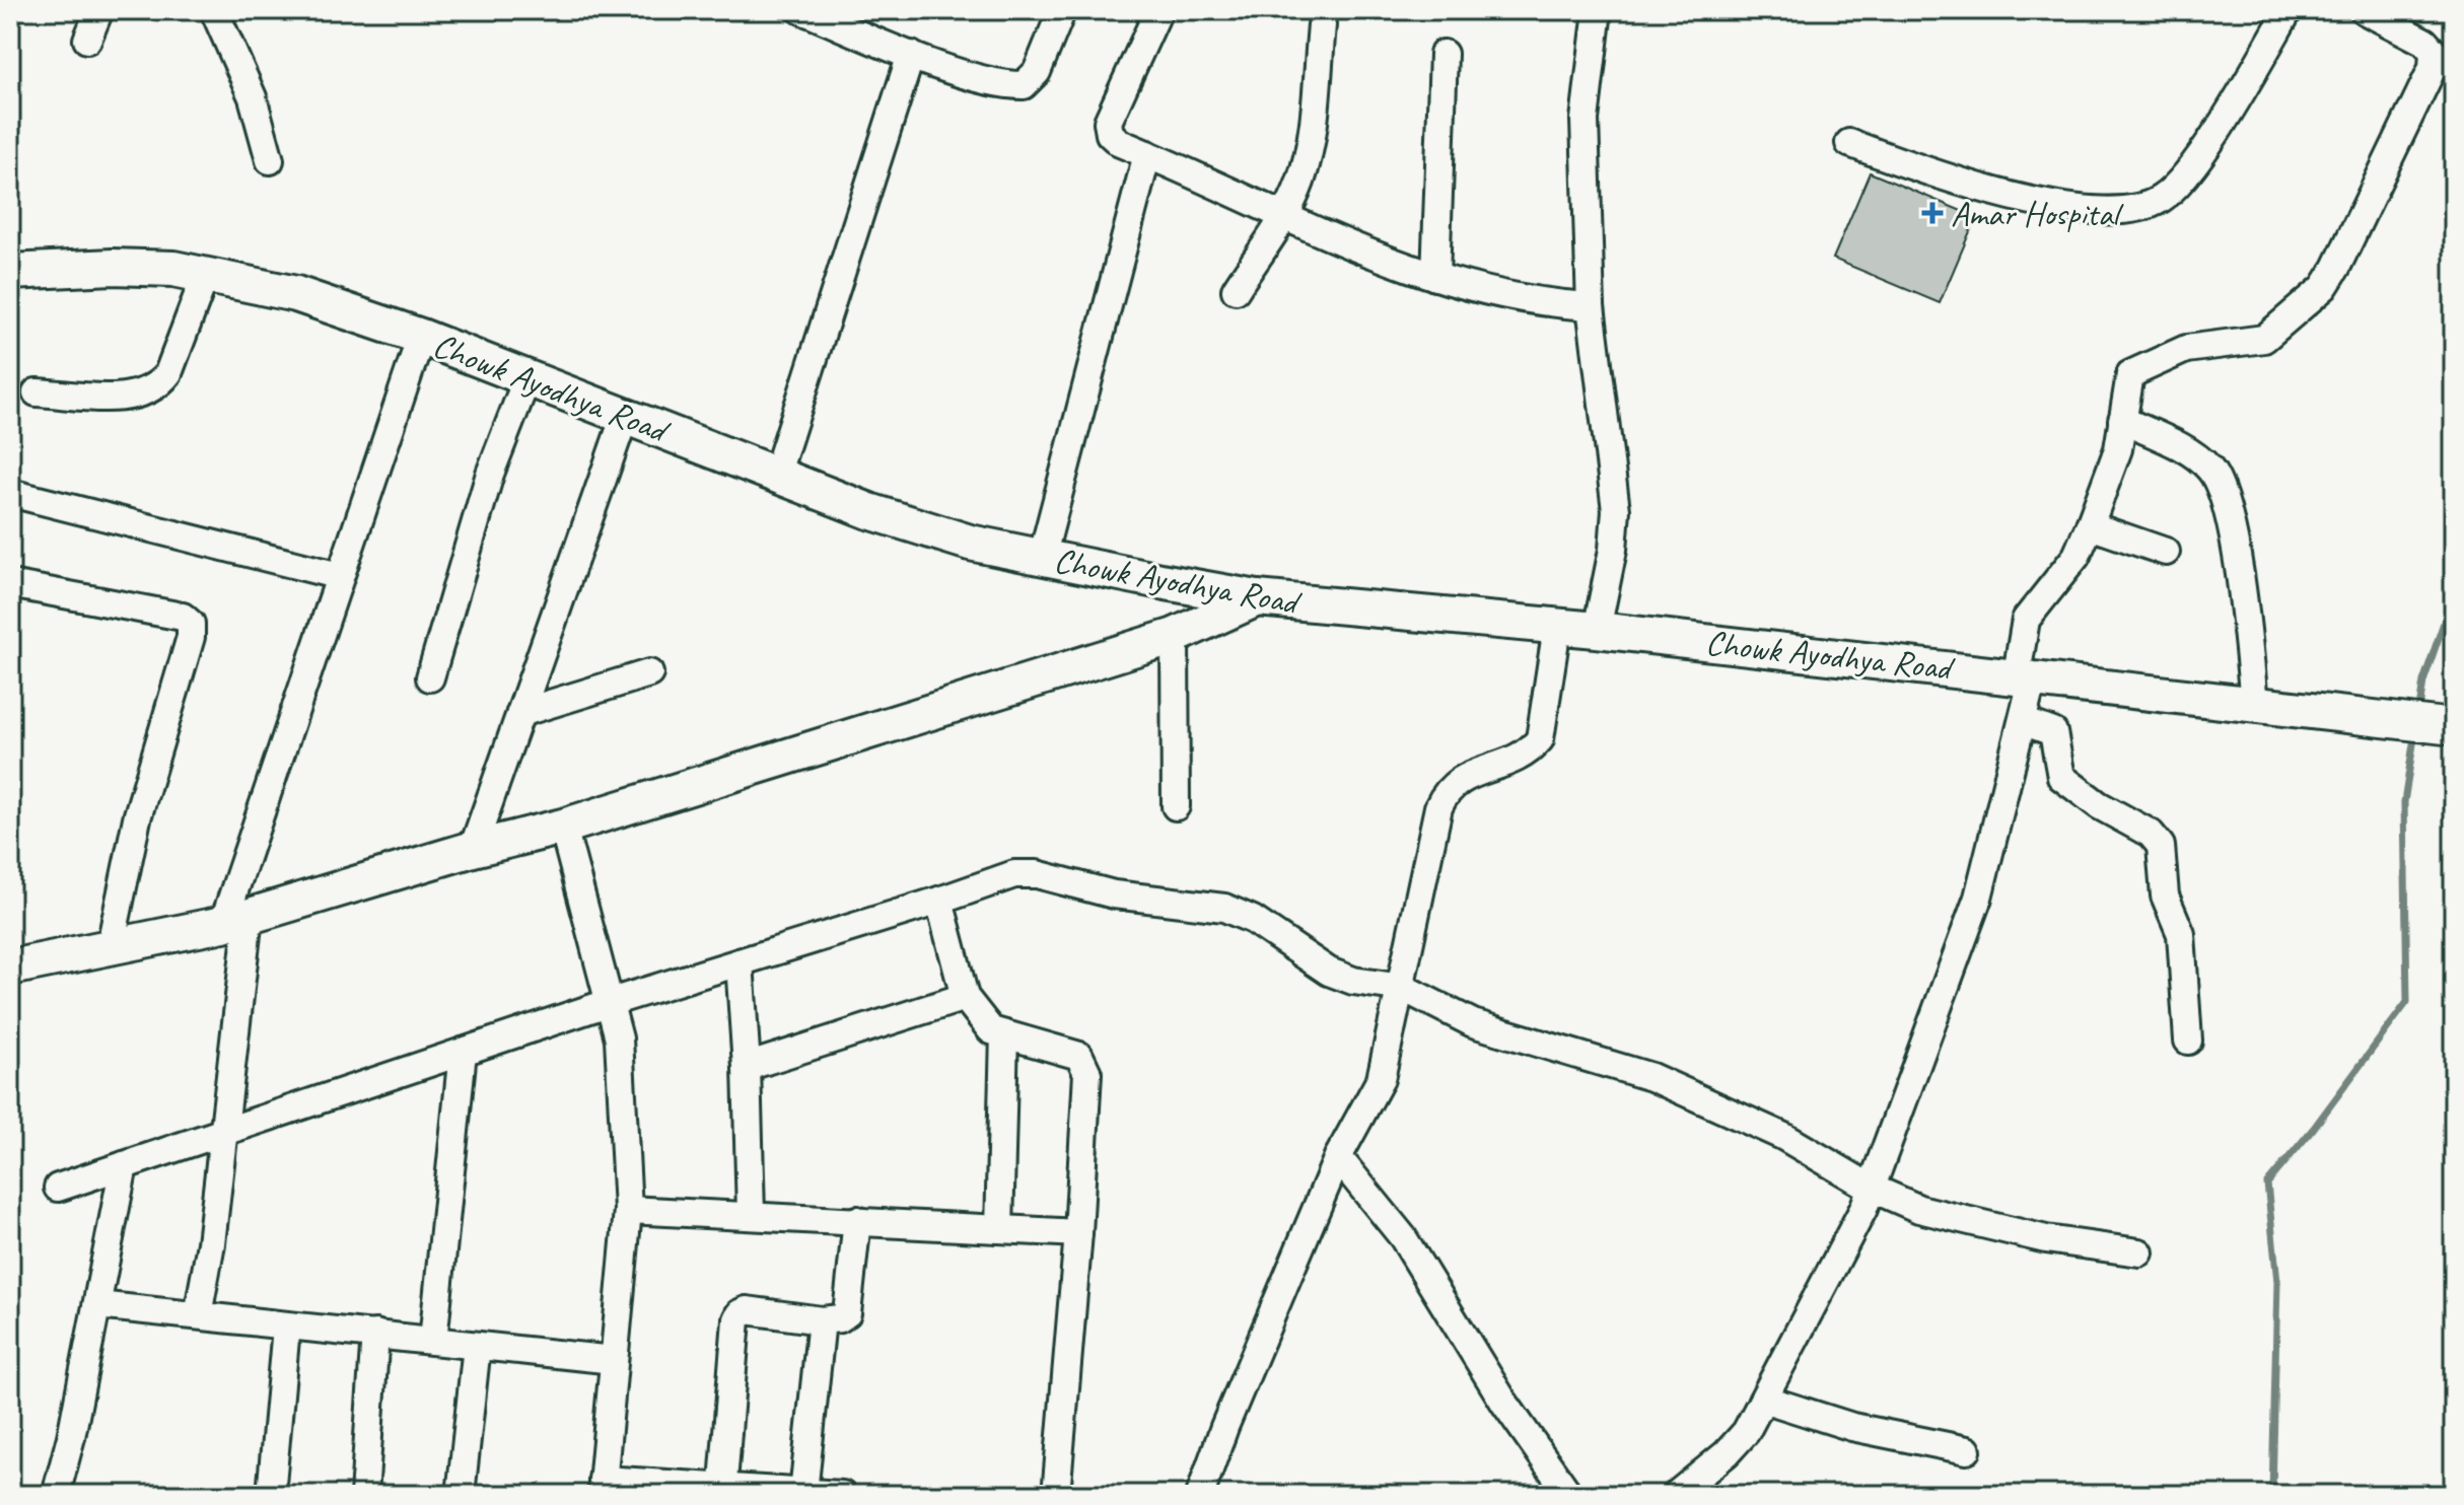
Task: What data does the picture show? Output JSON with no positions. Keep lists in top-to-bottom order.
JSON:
{
  "streets": {
    "main road": ["Chowk Ayodhya Road"]
  },
  "places": {
    "health": ["Amar Hospital"]
  }
}
